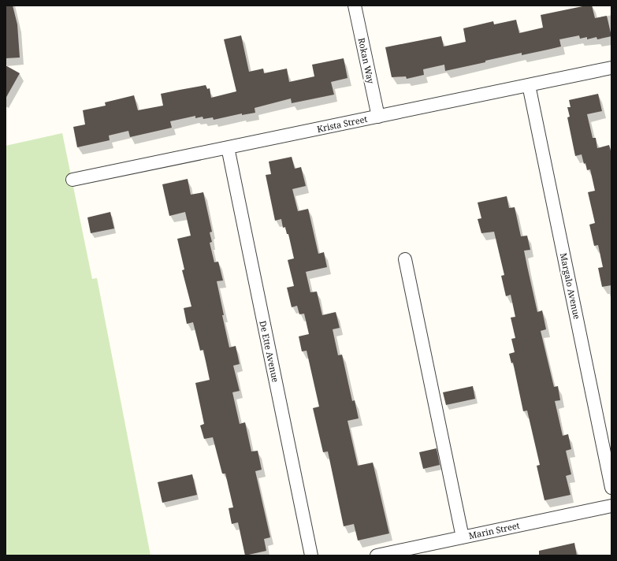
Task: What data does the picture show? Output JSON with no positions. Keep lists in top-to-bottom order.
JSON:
{
  "streets": {
    "street": [
      "Rokan Way",
      "Krista Street",
      "Margalo Avenue",
      "De Ette Avenue",
      "Marin Street"
    ]
  },
  "crossings": [
    ["Rokan Way", "Krista Street"],
    ["Krista Street", "Margalo Avenue"],
    ["Krista Street", "De Ette Avenue"]
  ]
}
